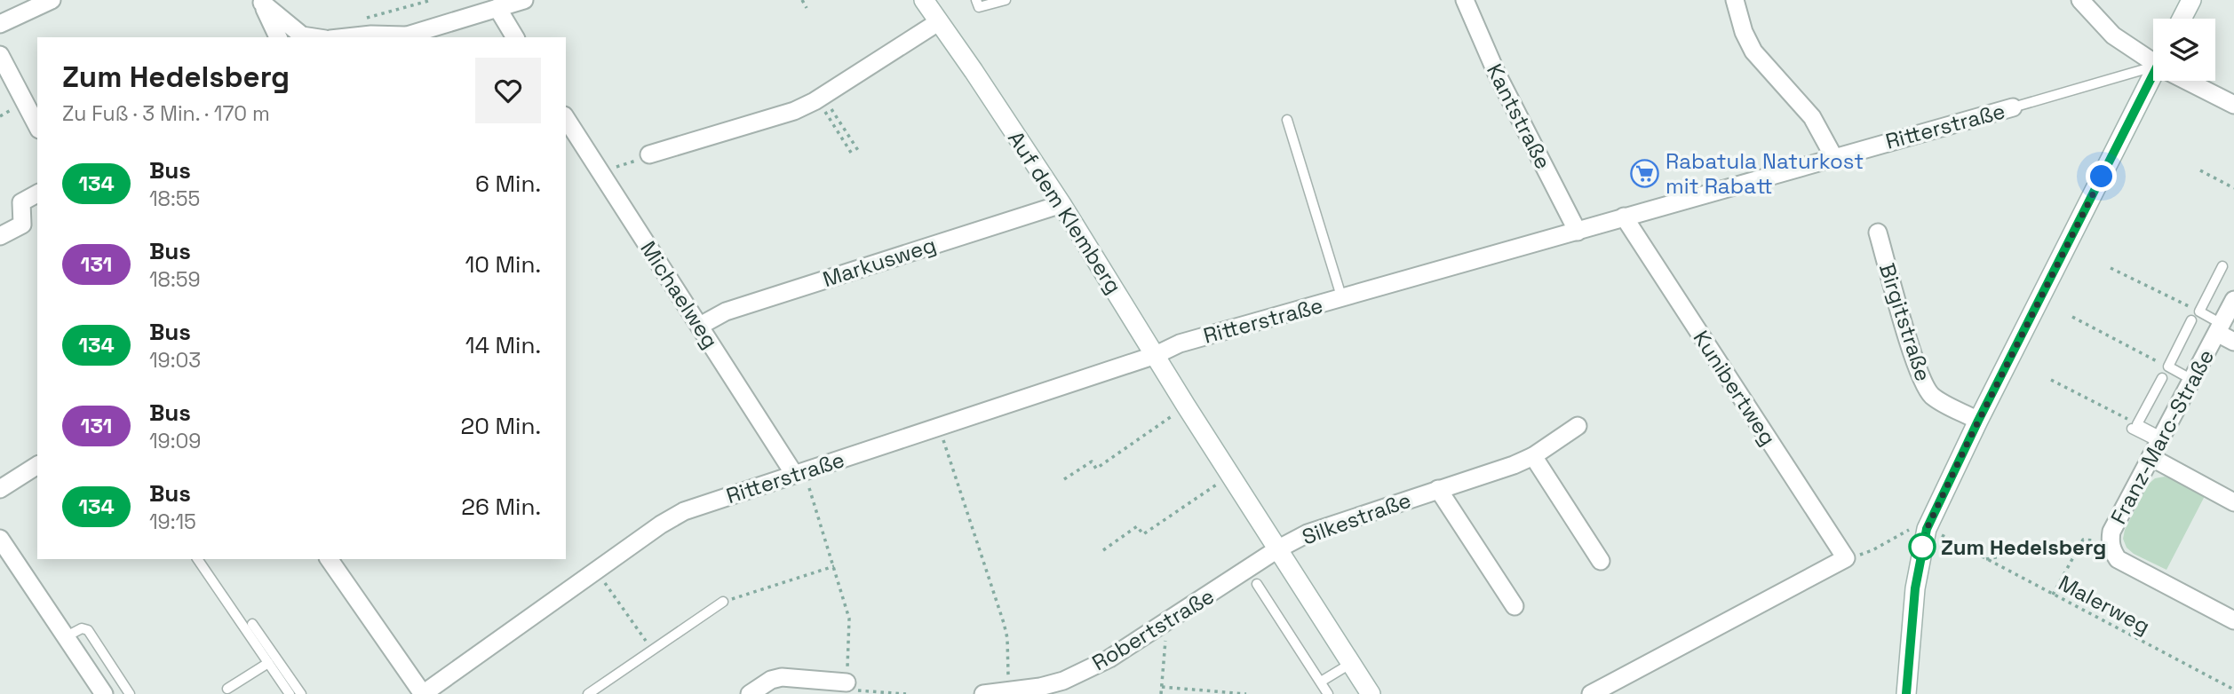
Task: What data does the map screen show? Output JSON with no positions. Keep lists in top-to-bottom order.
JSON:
{
  "streets": {
    "street": [
      "Kantstraße",
      "Ritterstraße",
      "Auf dem Klemberg",
      "Markusweg",
      "Michaelweg",
      "Birgitstraße",
      "Kunibertweg",
      "Franz-Marc-Straße",
      "Silkestraße",
      "Robertstraße"
    ],
    "path": ["Malerweg"]
  },
  "crossings": [
    ["Kantstraße", "Ritterstraße"],
    ["Ritterstraße", "Auf dem Klemberg"],
    ["Ritterstraße", "Michaelweg"],
    ["Ritterstraße", "Kunibertweg"],
    ["Auf dem Klemberg", "Markusweg"],
    ["Auf dem Klemberg", "Silkestraße"],
    ["Auf dem Klemberg", "Robertstraße"],
    ["Markusweg", "Michaelweg"],
    ["Silkestraße", "Robertstraße"]
  ],
  "places": {
    "supermarket": ["Rabatula Naturkost mit Rabatt"],
    "other": ["Zum Hedelsberg"]
  },
  "lines": ["bus line 134"],
  "page": {
    "heading": ["Zum Hedelsberg", "Zu Fuß · 3 Min. · 170 m"],
    "list": [
      {
        "mark": "134",
        "name": "Bus",
        "note": "18:55",
        "value": "6 Min."
      },
      {
        "mark": "131",
        "name": "Bus",
        "note": "18:59",
        "value": "10 Min."
      },
      {
        "mark": "134",
        "name": "Bus",
        "note": "19:03",
        "value": "14 Min."
      },
      {
        "mark": "131",
        "name": "Bus",
        "note": "19:09",
        "value": "20 Min."
      },
      {
        "mark": "134",
        "name": "Bus",
        "note": "19:15",
        "value": "26 Min."
      }
    ]
  }
}
